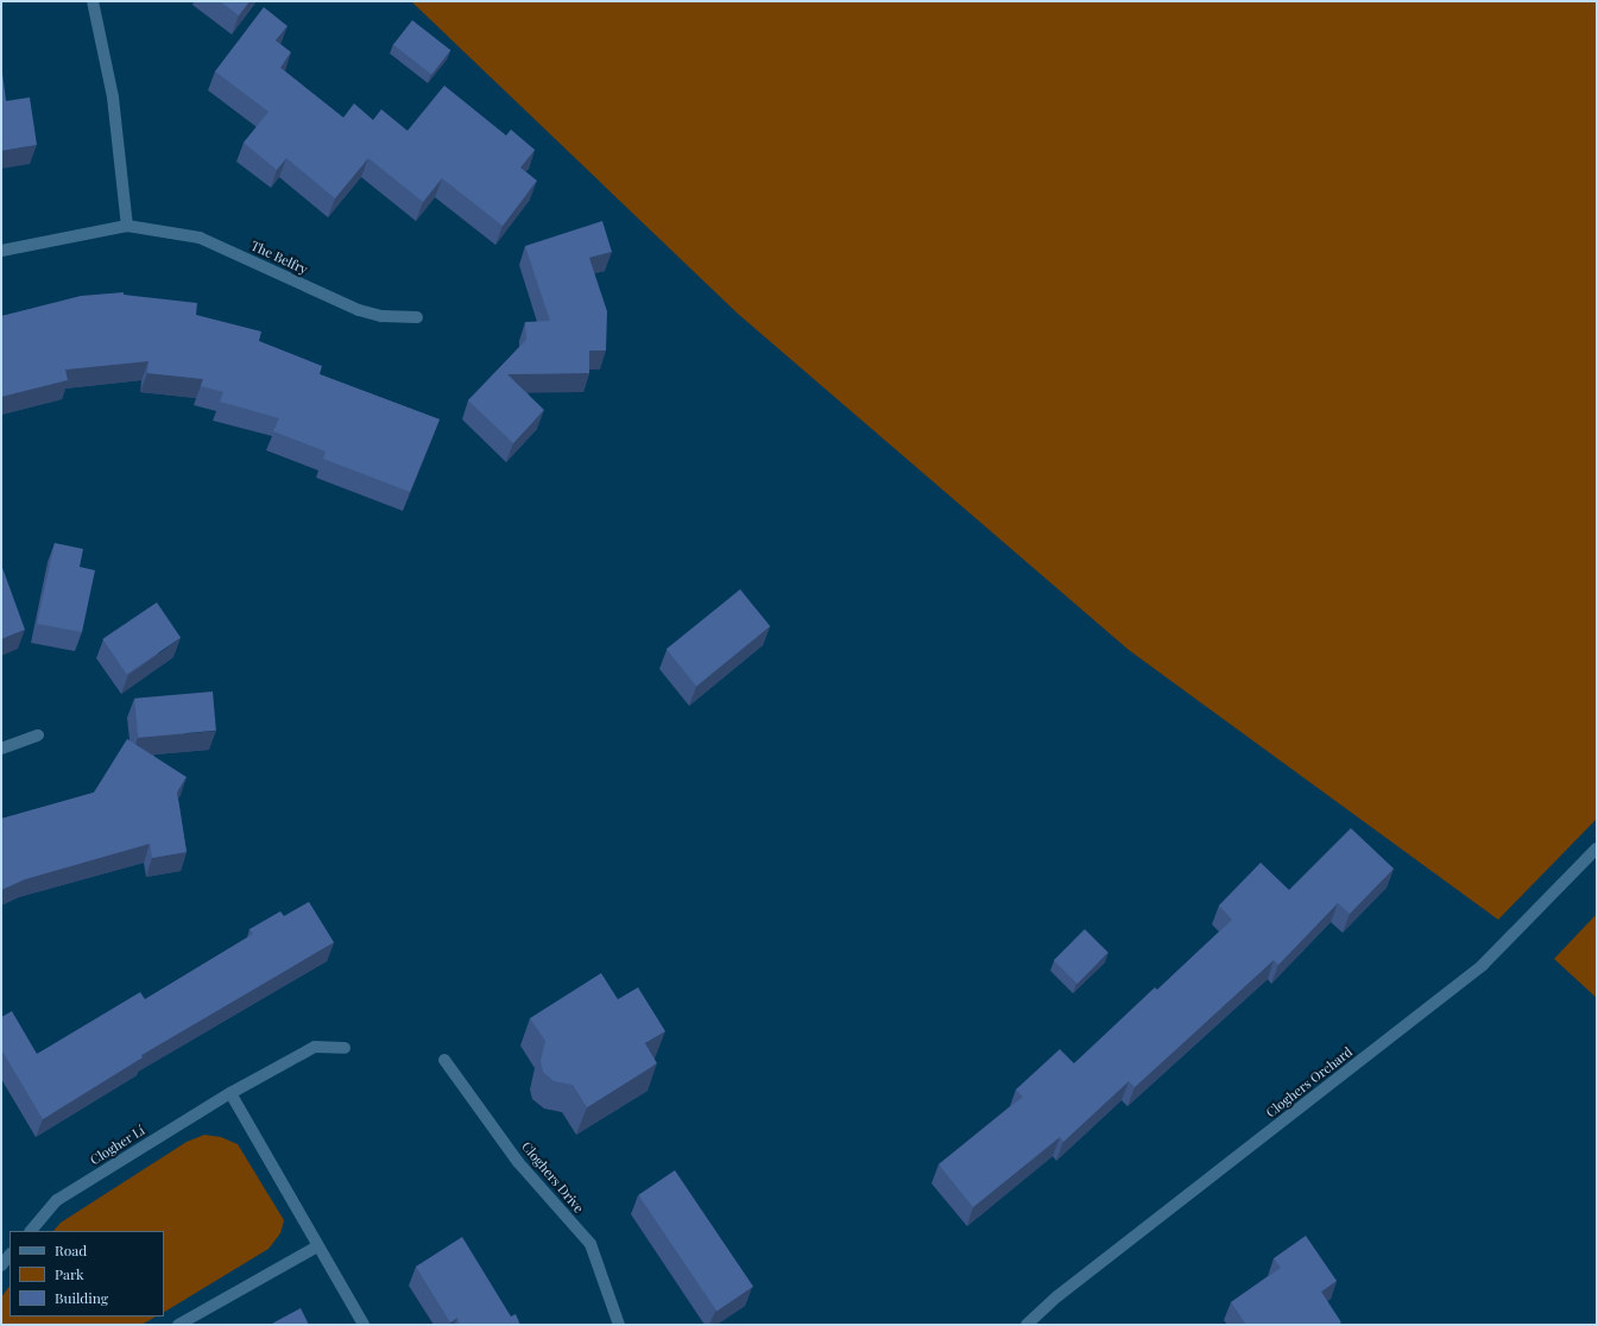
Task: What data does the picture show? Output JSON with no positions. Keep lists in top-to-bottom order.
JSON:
{
  "streets": {
    "street": [
      "The Belfry",
      "Cloghers Orchard",
      "Clogher Lí",
      "Cloghers Drive"
    ]
  },
  "legend": ["Road", "Park", "Building"]
}
